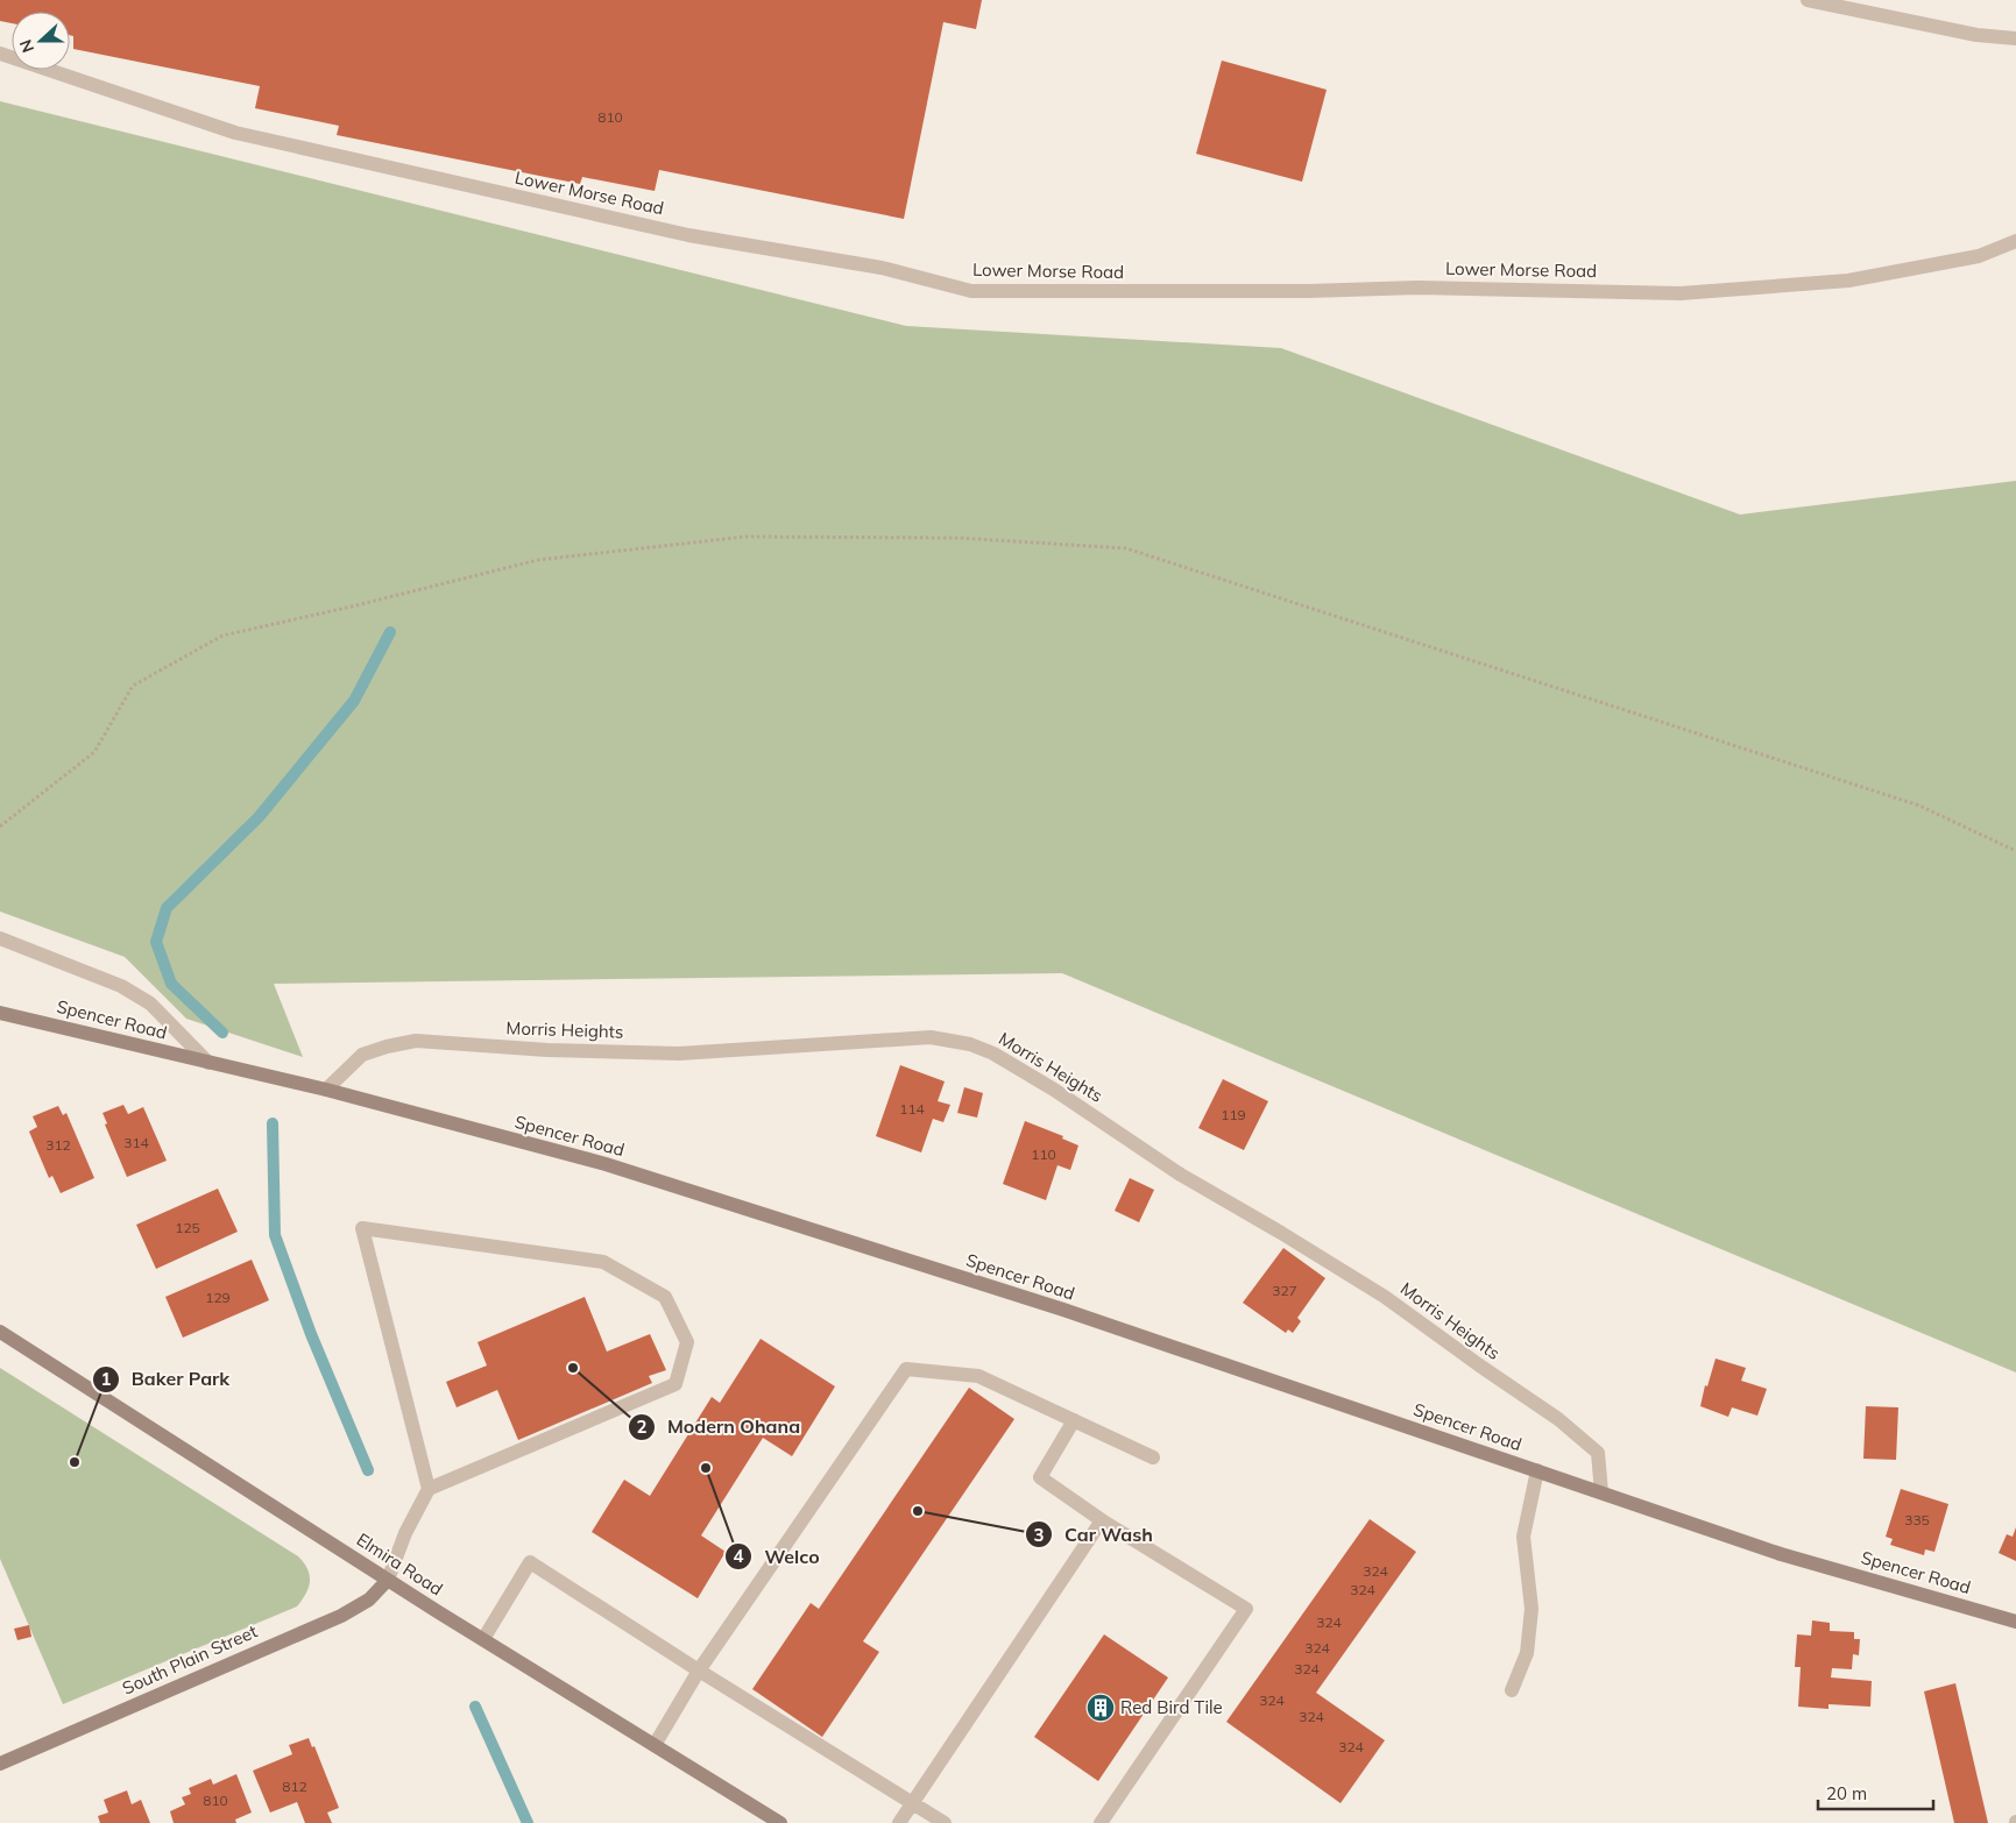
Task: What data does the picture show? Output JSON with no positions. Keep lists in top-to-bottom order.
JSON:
{
  "streets": {
    "street": [
      "Lower Morse Road",
      "Spencer Road",
      "Morris Heights",
      "Elmira Road",
      "South Plain Street"
    ]
  },
  "crossings": [
    ["Spencer Road", "Morris Heights"],
    ["Elmira Road", "South Plain Street"]
  ],
  "places": {
    "other": [
      "Modern Ohana",
      "Baker Park",
      "Welco",
      "Car Wash"
    ],
    "building": ["Red Bird Tile"]
  },
  "house_numbers": [
    "810",
    "114",
    "119",
    "314",
    "312",
    "110",
    "125",
    "327",
    "129",
    "335",
    "324",
    "324",
    "324",
    "324",
    "324",
    "324",
    "324",
    "324",
    "812",
    "810"
  ],
  "scale_bar": "20 m",
  "north": "left"
}
